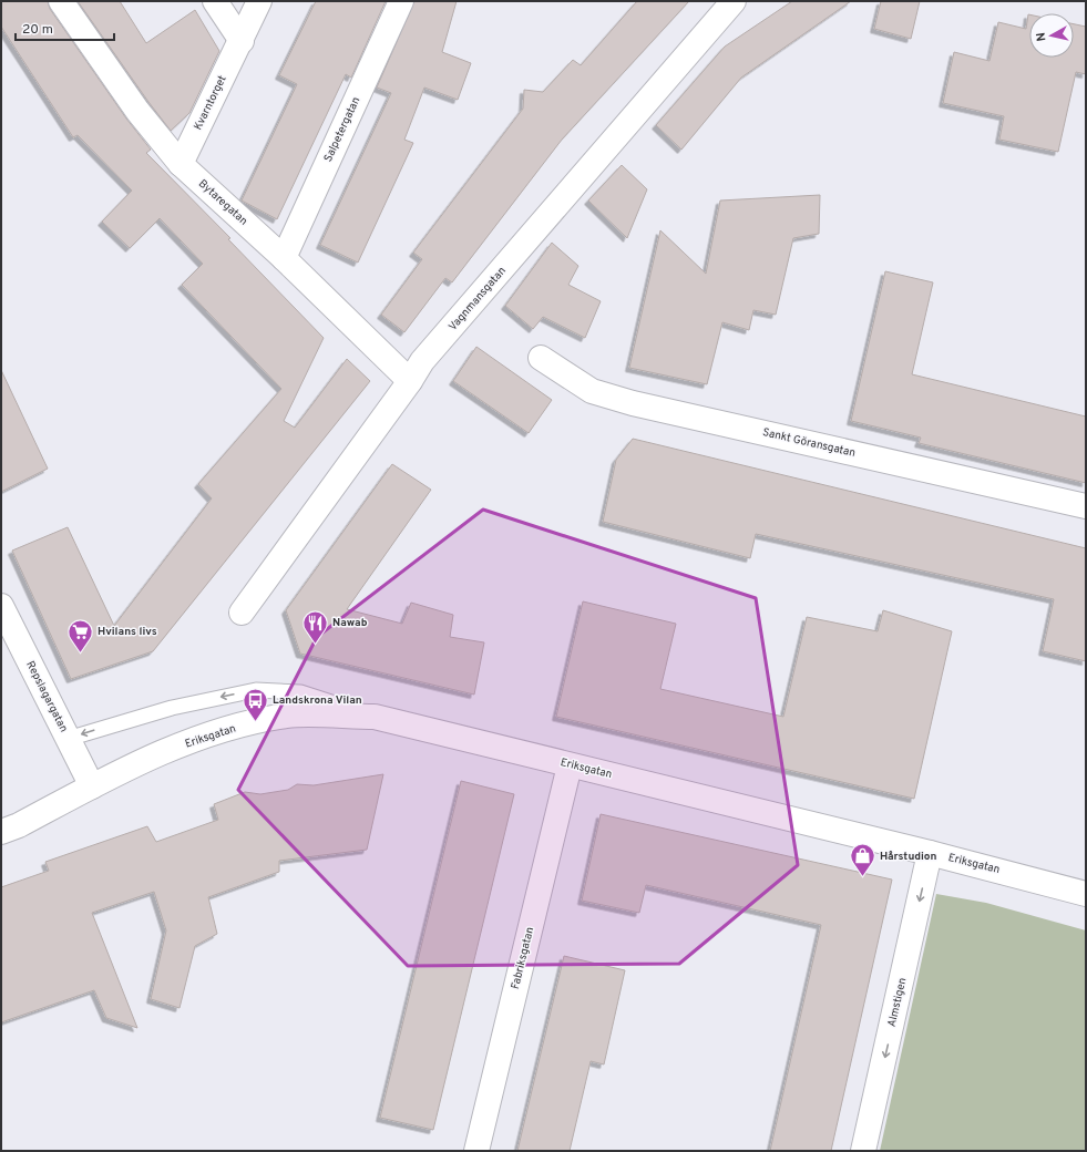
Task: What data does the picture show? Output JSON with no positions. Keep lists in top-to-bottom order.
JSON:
{
  "streets": {
    "street": [
      "Kvarntorget",
      "Salpetergatan",
      "Bytaregatan",
      "Vagnmansgatan",
      "Sankt Göransgatan",
      "Repslagargatan",
      "Eriksgatan",
      "Fabriksgatan",
      "Almstigen"
    ]
  },
  "crossings": [
    ["Kvarntorget", "Bytaregatan"],
    ["Salpetergatan", "Bytaregatan"],
    ["Bytaregatan", "Vagnmansgatan"],
    ["Repslagargatan", "Eriksgatan"],
    ["Eriksgatan", "Fabriksgatan"],
    ["Eriksgatan", "Almstigen"]
  ],
  "one_way": ["Almstigen"],
  "places": {
    "restaurant": ["Nawab"],
    "supermarket": ["Hvilans livs"],
    "bus stop": ["Landskrona Vilan"],
    "shop": ["Hårstudion"]
  },
  "scale_bar": "20 m",
  "north": "left"
}
